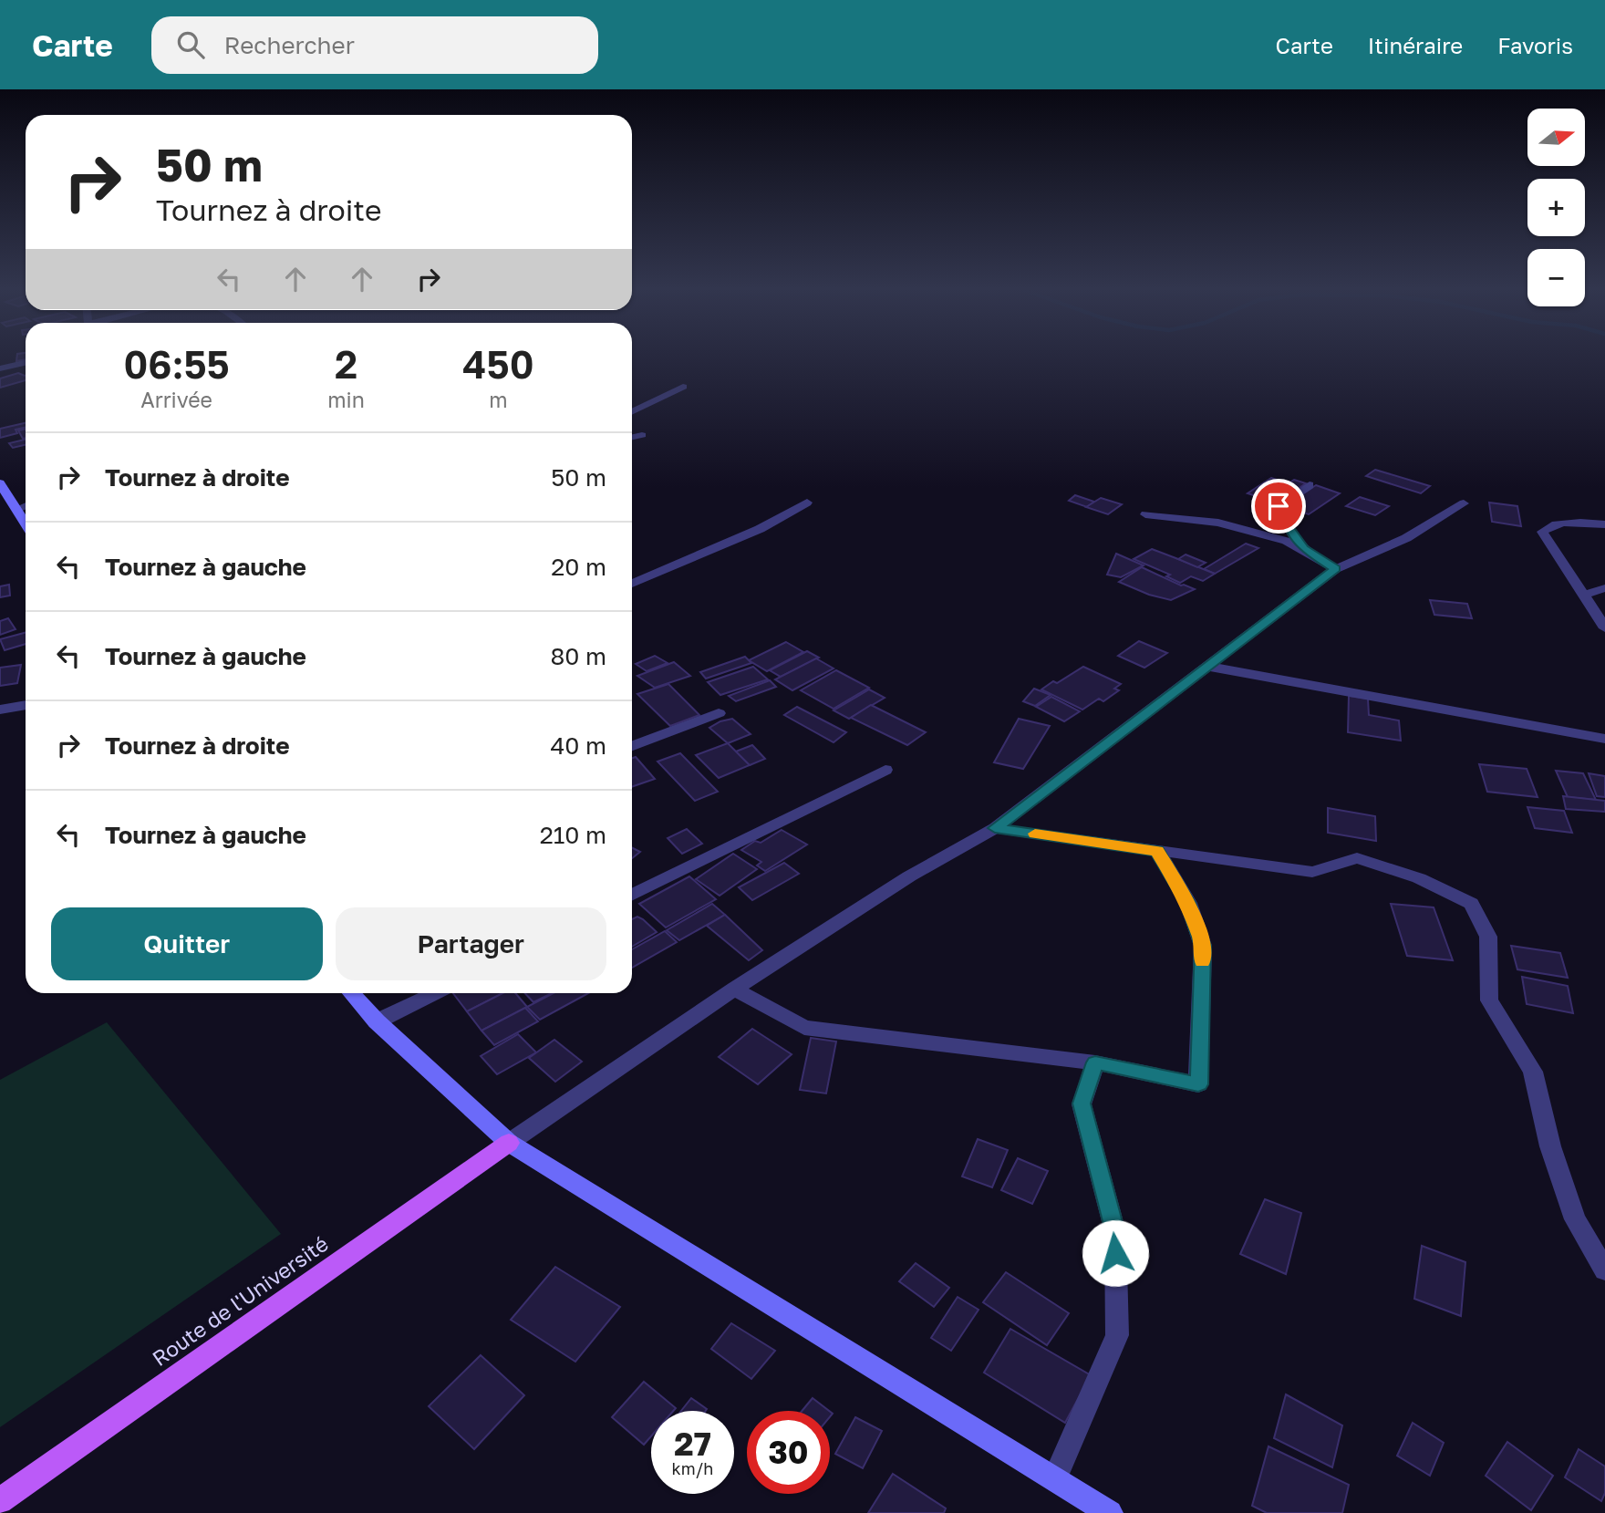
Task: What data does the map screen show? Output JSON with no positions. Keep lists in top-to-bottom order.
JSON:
{
  "streets": {
    "main road": ["Route de l'Université"]
  },
  "north": "right",
  "page": {
    "header": "Carte",
    "search": "Rechercher",
    "nav": ["Carte", "Itinéraire", "Favoris"],
    "map_buttons": ["+", "−"],
    "turn": ["50 m", "Tournez à droite"],
    "eta": [
      "06:55",
      "Arrivée",
      "2",
      "min",
      "450",
      "m"
    ],
    "list": [
      {
        "name": "Tournez à droite",
        "value": "50 m"
      },
      {
        "name": "Tournez à gauche",
        "value": "20 m"
      },
      {
        "name": "Tournez à gauche",
        "value": "80 m"
      },
      {
        "name": "Tournez à droite",
        "value": "40 m"
      },
      {
        "name": "Tournez à gauche",
        "value": "210 m"
      }
    ],
    "buttons": ["Quitter", "Partager"],
    "speed": "27 km/h",
    "limit": "30"
  }
}
